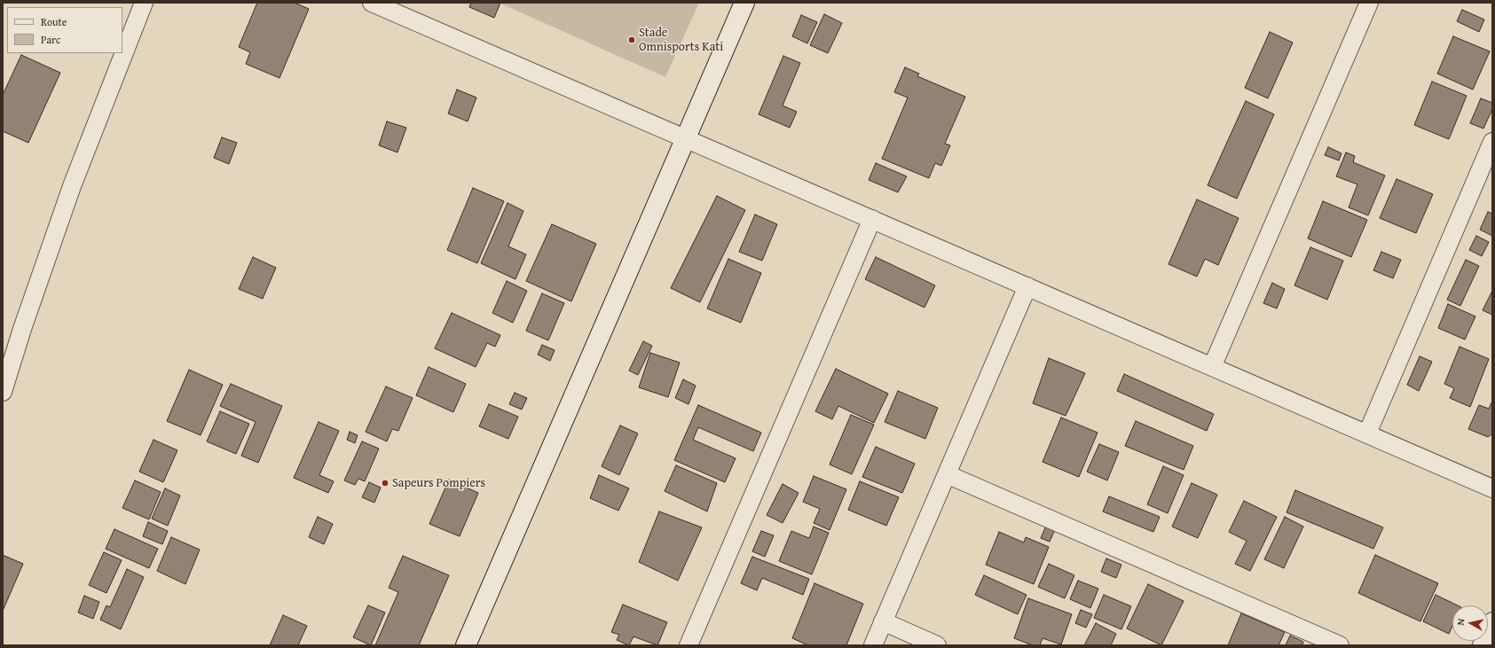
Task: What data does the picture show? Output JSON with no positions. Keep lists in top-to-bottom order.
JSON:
{
  "places": ["Stade Omnisports Kati", "Sapeurs Pompiers"],
  "legend": ["Route", "Parc"],
  "north": "left"
}
